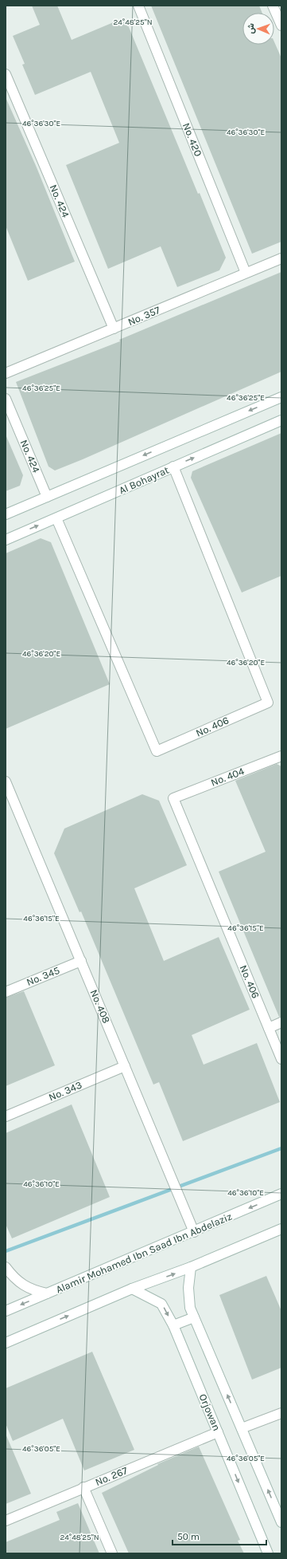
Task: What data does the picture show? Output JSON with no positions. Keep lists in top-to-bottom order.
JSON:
{
  "streets": {
    "street": [
      "No. 420",
      "No. 424",
      "No. 357",
      "Al Bohayrat",
      "No. 406",
      "No. 404",
      "No. 345",
      "No. 408",
      "No. 343",
      "Alamir Mohamed Ibn Saad Ibn Abdelaziz",
      "Orjowan",
      "No. 267"
    ]
  },
  "crossings": [
    ["No. 420", "No. 357"],
    ["No. 424", "No. 357"],
    ["Al Bohayrat", "No. 406"],
    ["No. 406", "No. 404"],
    ["No. 345", "No. 408"],
    ["No. 408", "No. 343"],
    ["No. 408", "Alamir Mohamed Ibn Saad Ibn Abdelaziz"],
    ["Orjowan", "No. 267"]
  ],
  "scale_bar": "50 m",
  "north": "left",
  "coordinates": [
    "24°48'25\"N",
    "46°36'30\"E",
    "46°36'25\"E",
    "46°36'20\"E",
    "46°36'15\"E",
    "46°36'10\"E",
    "46°36'05\"E"
  ]
}
